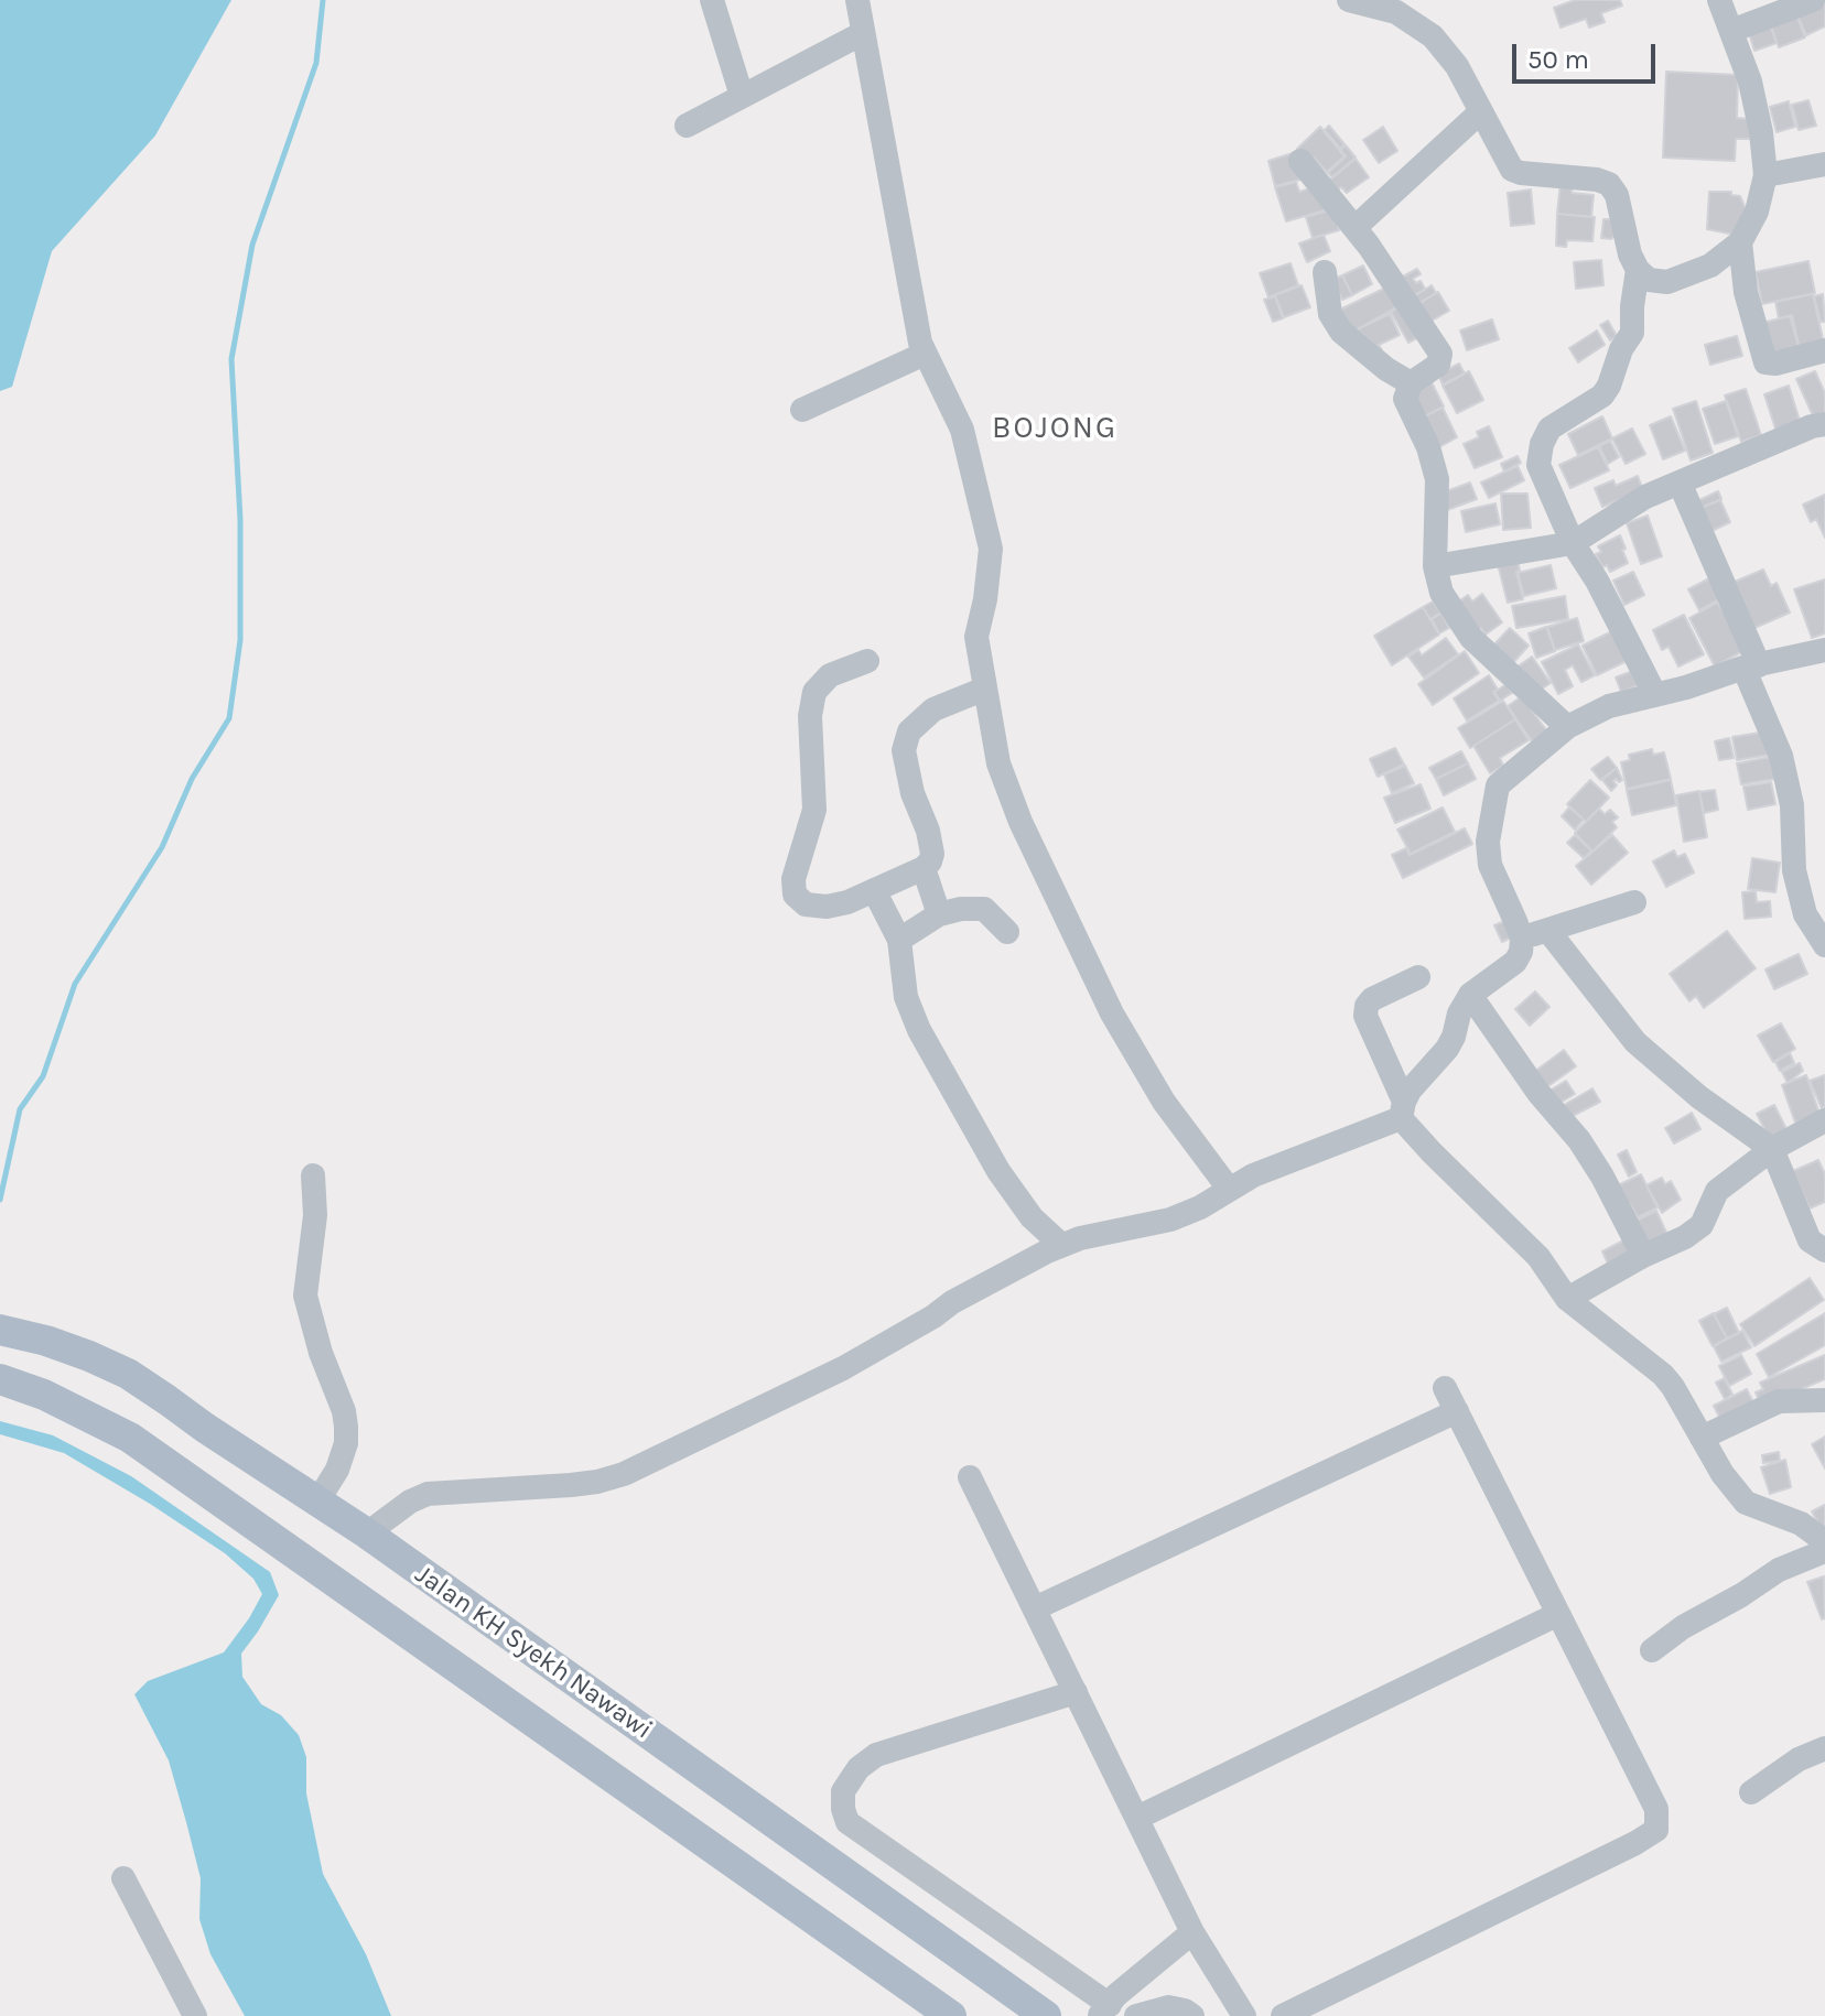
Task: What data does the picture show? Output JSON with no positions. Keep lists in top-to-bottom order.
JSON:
{
  "streets": {
    "main road": ["Jalan KH Syekh Nawawi"]
  },
  "districts": ["BOJONG"],
  "scale_bar": "50 m"
}
